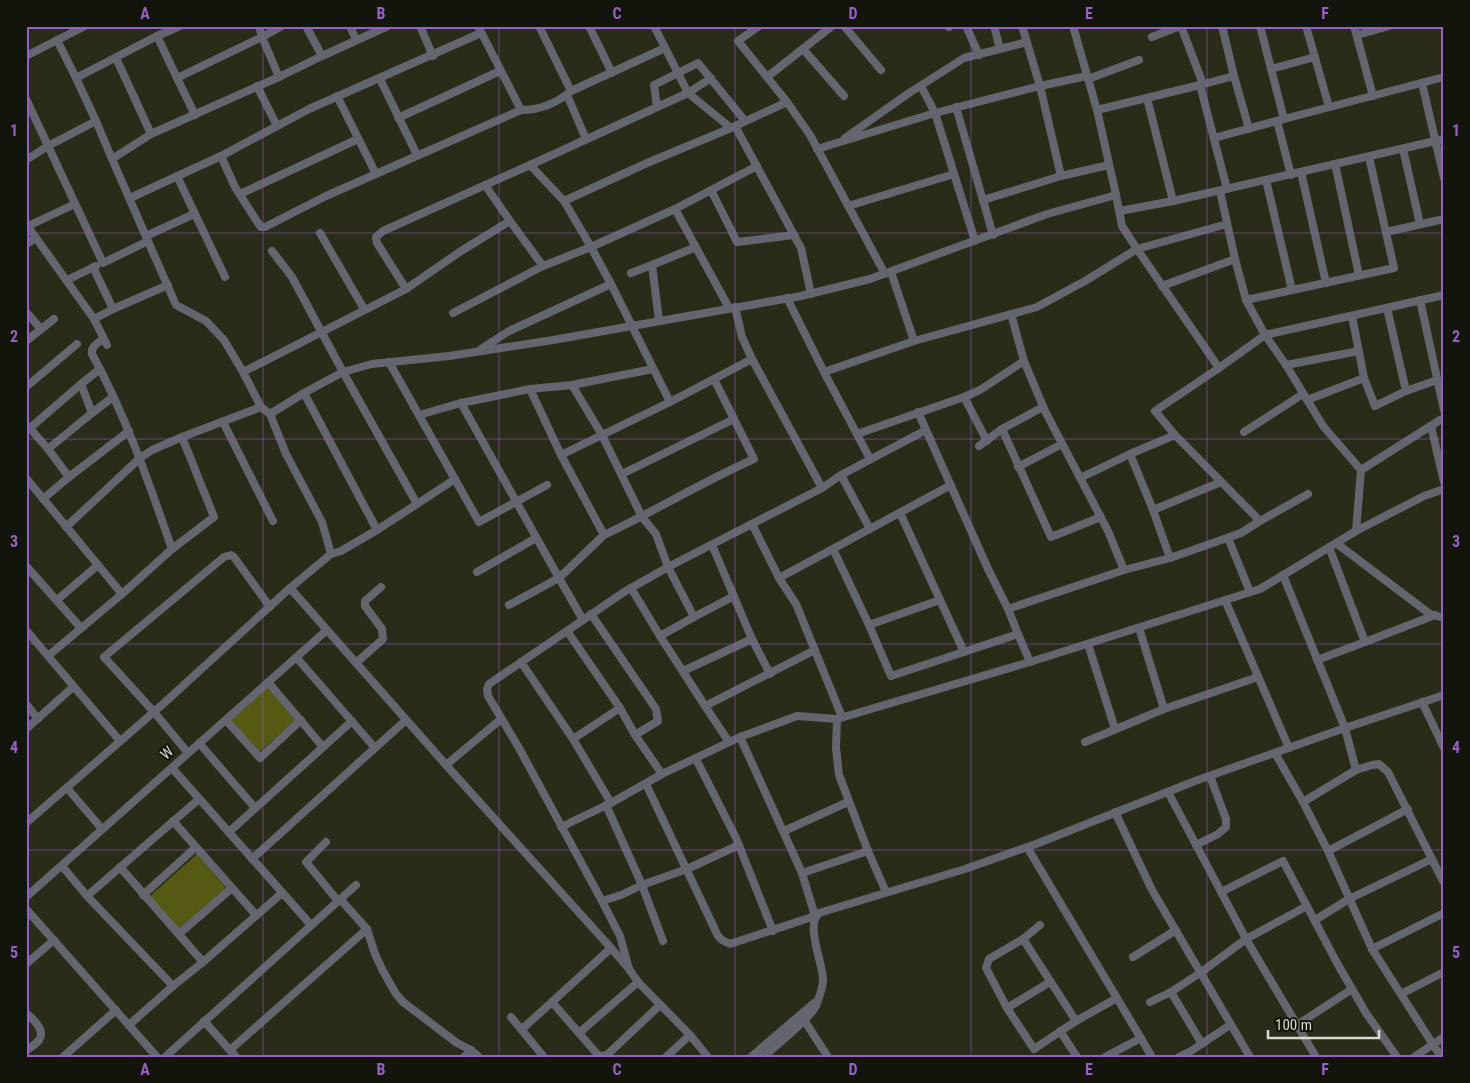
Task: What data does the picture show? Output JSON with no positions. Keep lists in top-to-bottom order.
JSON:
{
  "streets": {
    "street": ["W"]
  },
  "scale_bar": "100 m",
  "grid": {
    "columns": [
      "A",
      "B",
      "C",
      "D",
      "E",
      "F"
    ],
    "rows": [
      "1",
      "2",
      "3",
      "4",
      "5"
    ]
  }
}
